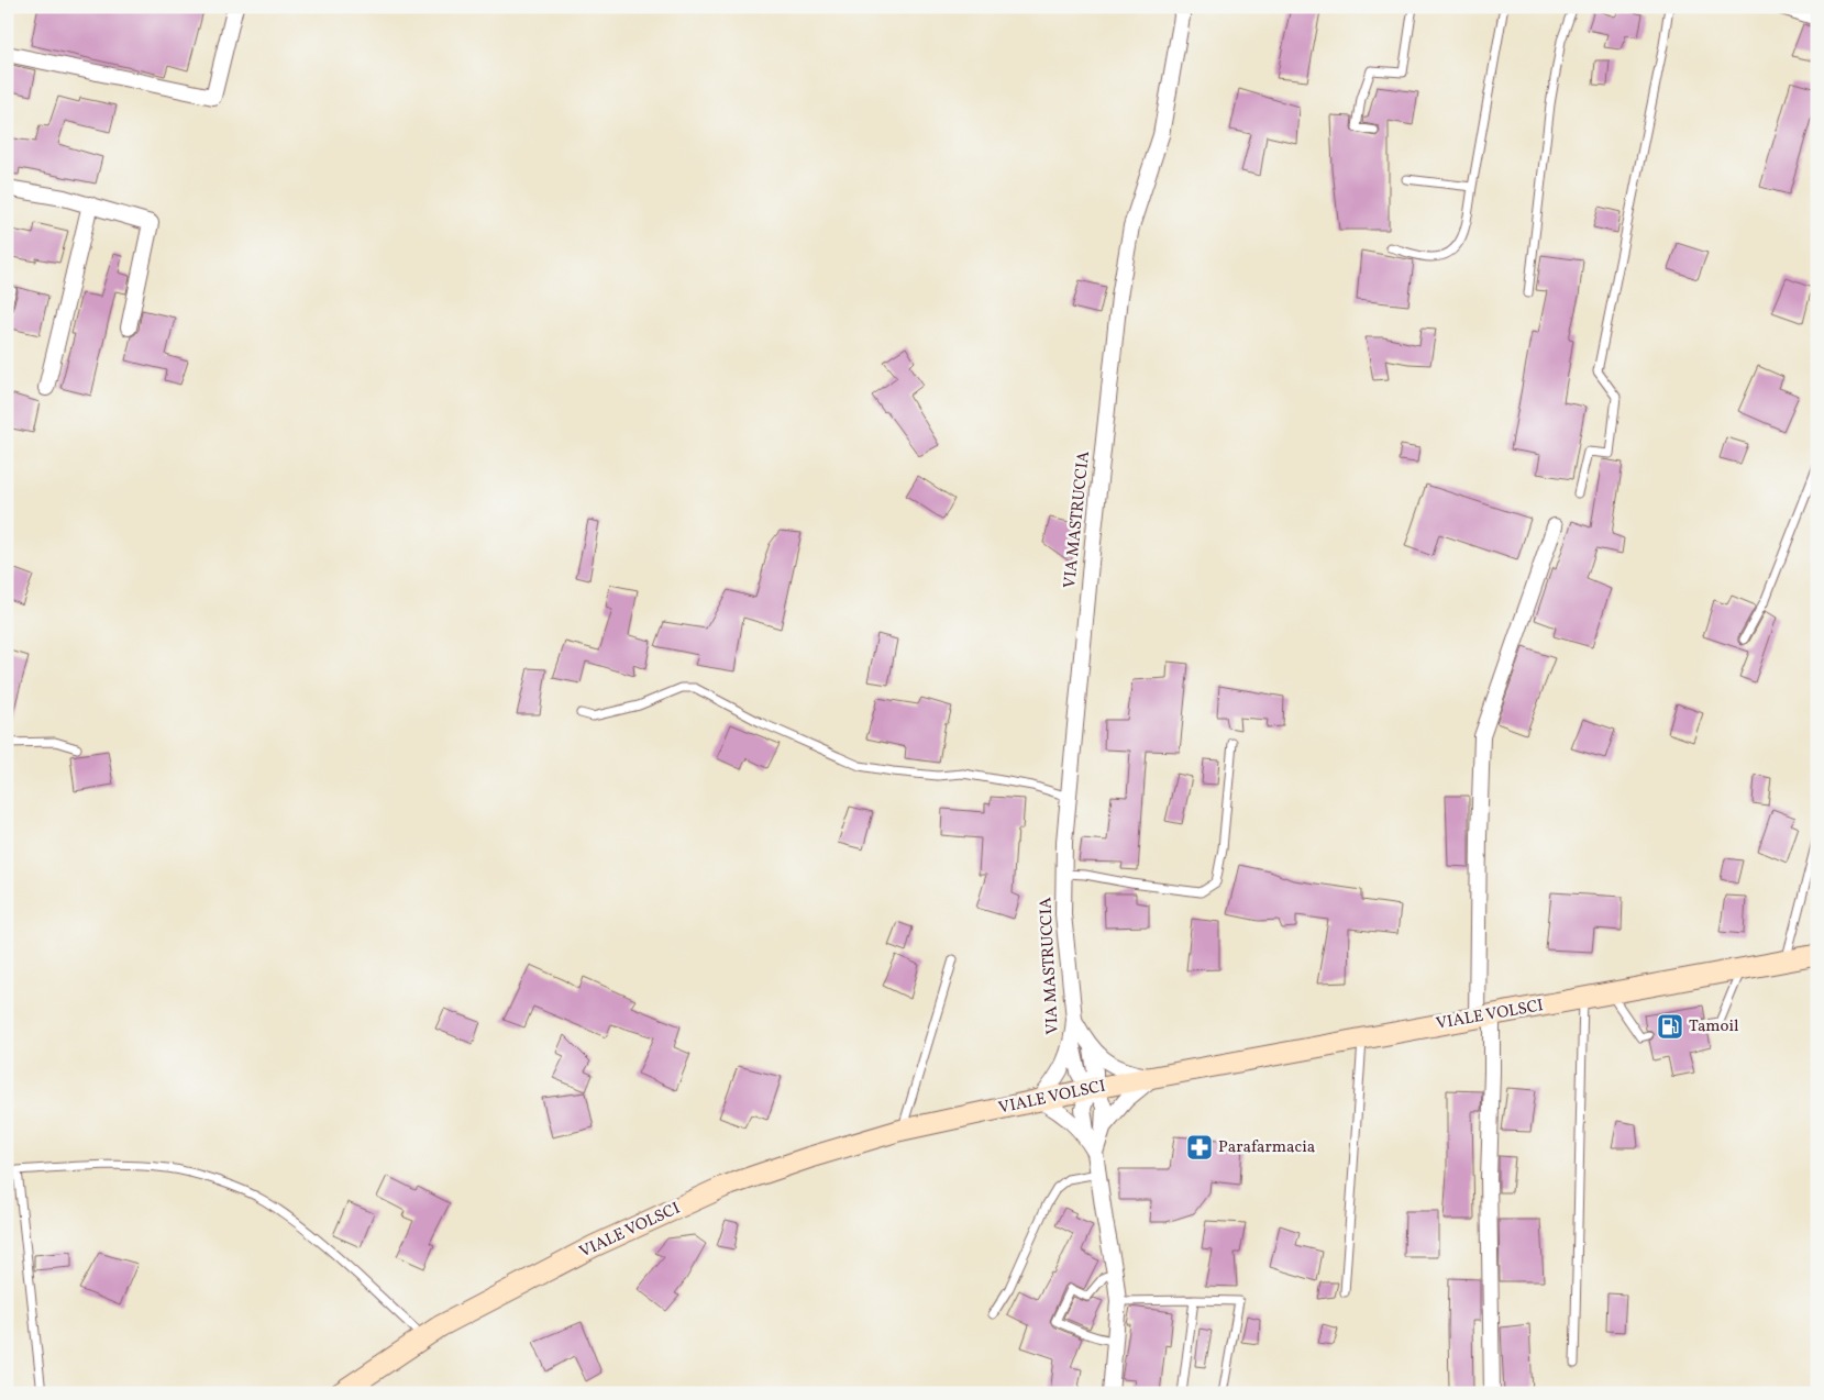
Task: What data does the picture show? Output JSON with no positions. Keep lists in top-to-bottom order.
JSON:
{
  "streets": {
    "main road": ["VIALE VOLSCI"],
    "street": ["VIA MASTRUCCIA"]
  },
  "places": {
    "fuel station": ["Tamoil"],
    "pharmacy": ["Parafarmacia"]
  }
}
